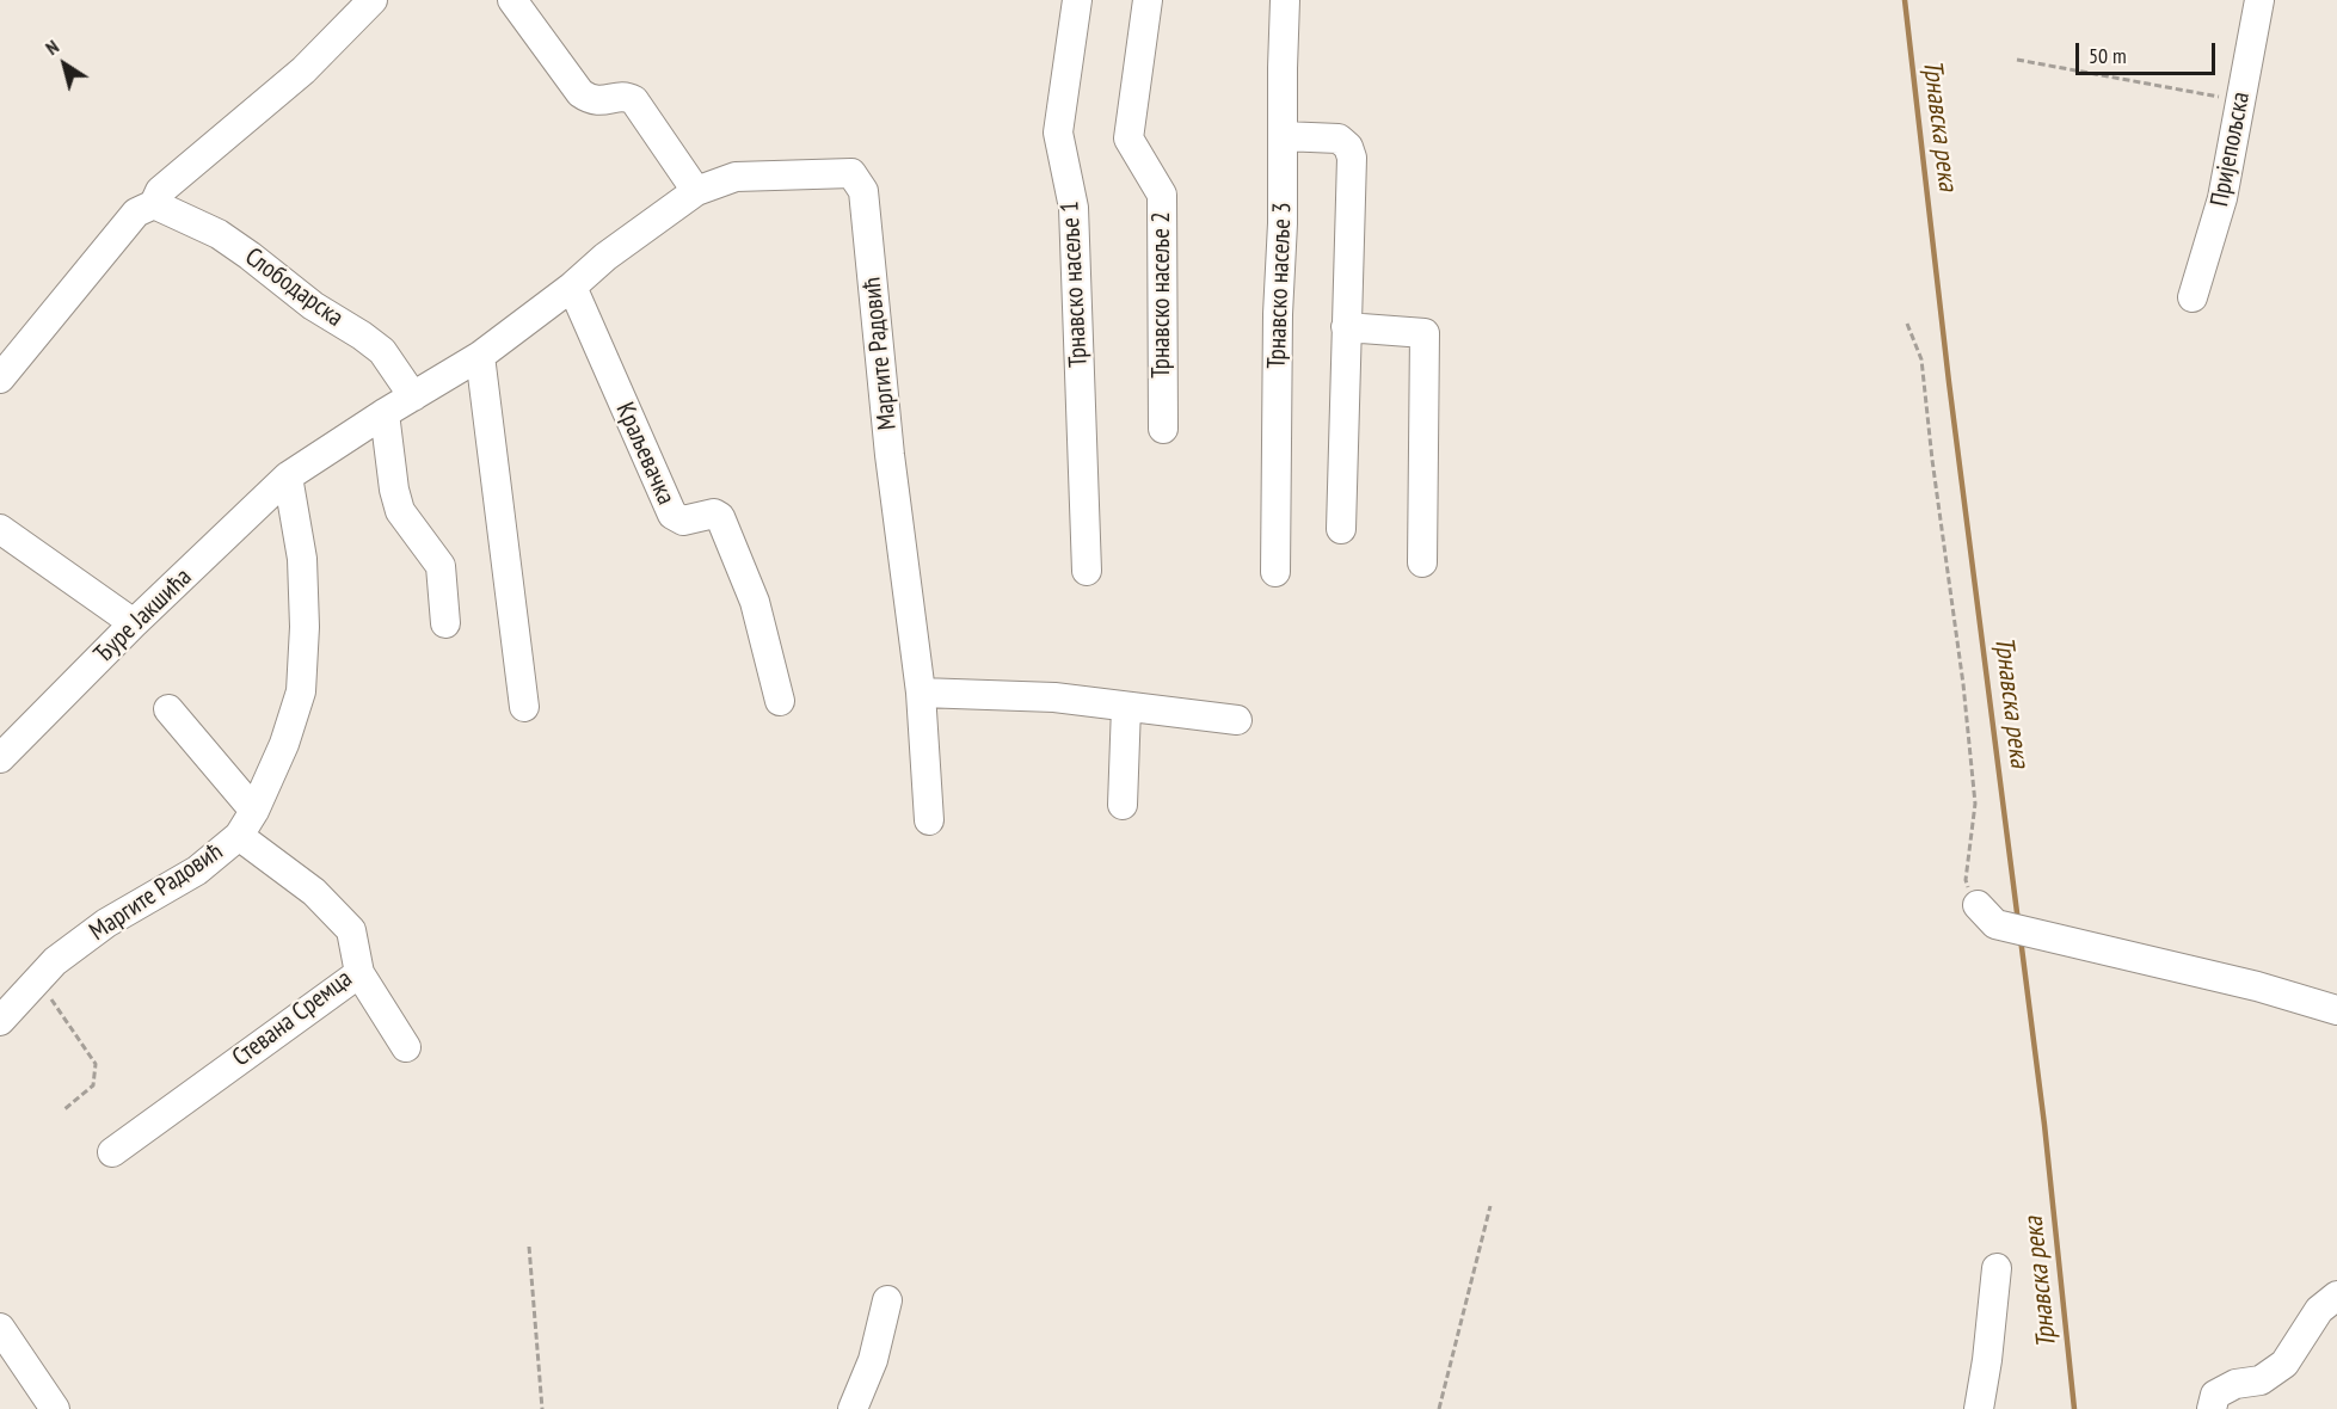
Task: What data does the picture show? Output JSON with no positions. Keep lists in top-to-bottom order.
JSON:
{
  "streets": {
    "street": [
      "Пријепољска",
      "Трнавско насеље 1",
      "Трнавско насеље 3",
      "Слободарска",
      "Трнавско насеље 2",
      "Маргите Радовић",
      "Краљевачка",
      "Ђуре Јакшића",
      "Стевана Сремца"
    ]
  },
  "crossings": [
    ["Слободарска", "Маргите Радовић"],
    ["Маргите Радовић", "Краљевачка"],
    ["Маргите Радовић", "Ђуре Јакшића"],
    ["Маргите Радовић", "Стевана Сремца"]
  ],
  "water": ["Трнавска река"],
  "scale_bar": "50 m",
  "north": "top left"
}
